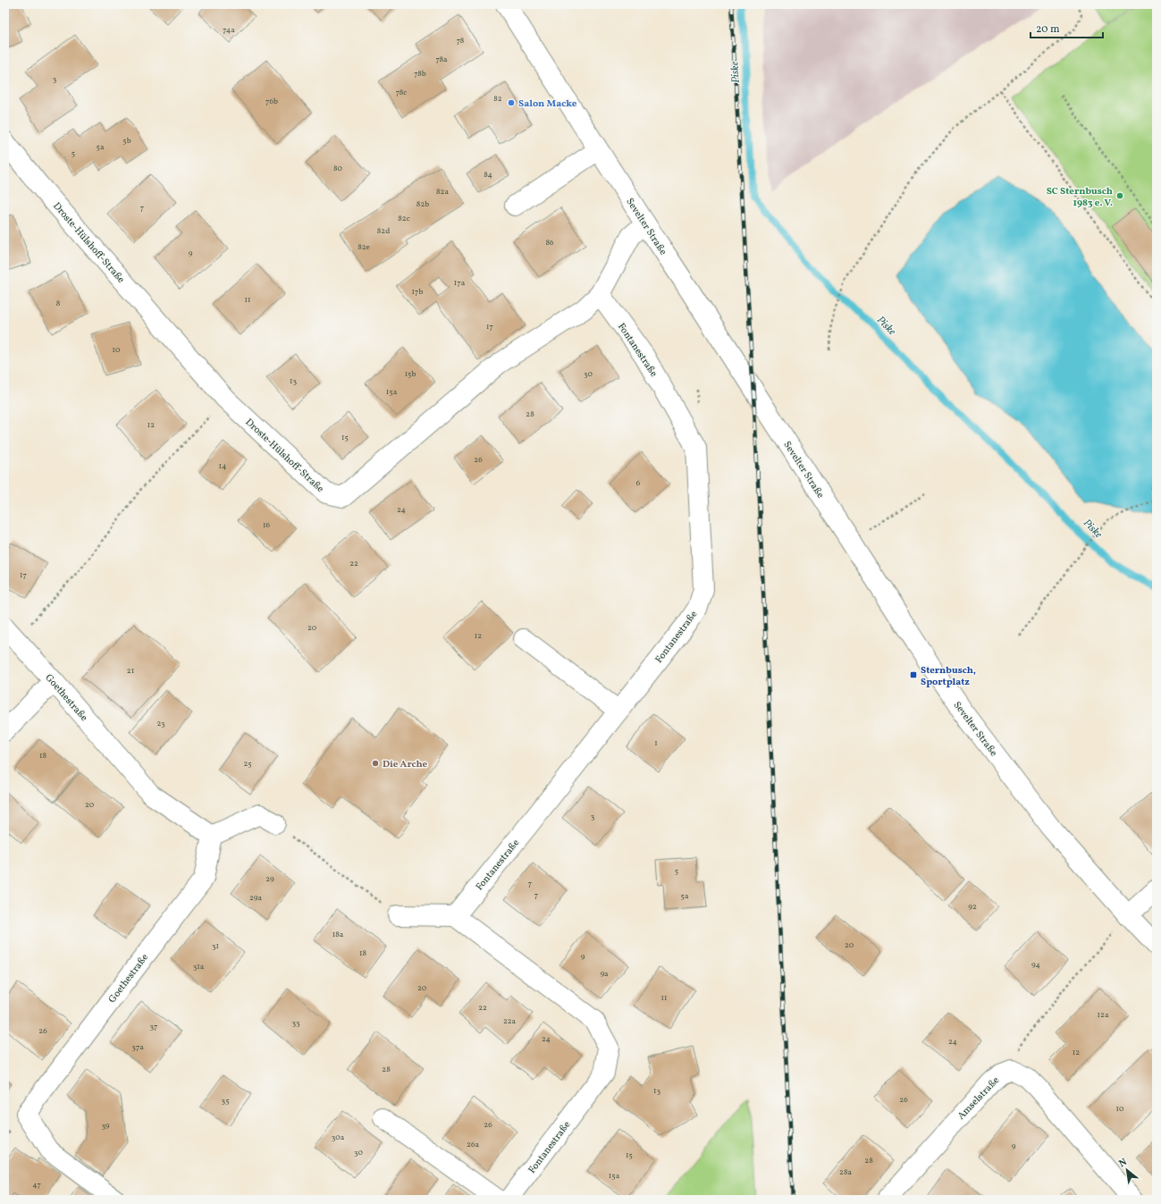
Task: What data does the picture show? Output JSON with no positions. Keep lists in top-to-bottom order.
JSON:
{
  "streets": {
    "street": [
      "Sevelter Straße",
      "Droste-Hülshoff-Straße",
      "Fontanestraße",
      "Goethestraße",
      "Amselstraße"
    ]
  },
  "crossings": [
    ["Sevelter Straße", "Droste-Hülshoff-Straße"],
    ["Droste-Hülshoff-Straße", "Fontanestraße"]
  ],
  "water": ["Piske"],
  "places": {
    "other": ["Salon Macke", "SC Sternbusch 1983 e. V.", "Die Arche"],
    "transit": ["Sternbusch, Sportplatz"]
  },
  "house_numbers": [
    "74a",
    "78",
    "78a",
    "78b",
    "3",
    "78c",
    "82",
    "76b",
    "5b",
    "5a",
    "5",
    "80",
    "84",
    "82a",
    "82b",
    "7",
    "82c",
    "82d",
    "86",
    "82e",
    "9",
    "17a",
    "17b",
    "11",
    "8",
    "17",
    "10",
    "15b",
    "30",
    "13",
    "15a",
    "28",
    "12",
    "15",
    "26",
    "14",
    "6",
    "24",
    "16",
    "22",
    "17",
    "20",
    "12",
    "21",
    "23",
    "1",
    "18",
    "25",
    "20",
    "3",
    "5",
    "29",
    "7",
    "7",
    "5a",
    "29a",
    "92",
    "18a",
    "20",
    "31",
    "18",
    "9",
    "94",
    "31a",
    "9a",
    "20",
    "11",
    "22",
    "12a",
    "22a",
    "33",
    "37",
    "26",
    "24",
    "24",
    "37a",
    "12",
    "28",
    "13",
    "26",
    "35",
    "10",
    "26",
    "39",
    "30a",
    "26a",
    "9",
    "30",
    "15",
    "28",
    "28a",
    "15a",
    "47"
  ],
  "scale_bar": "20 m",
  "north": "top left"
}
